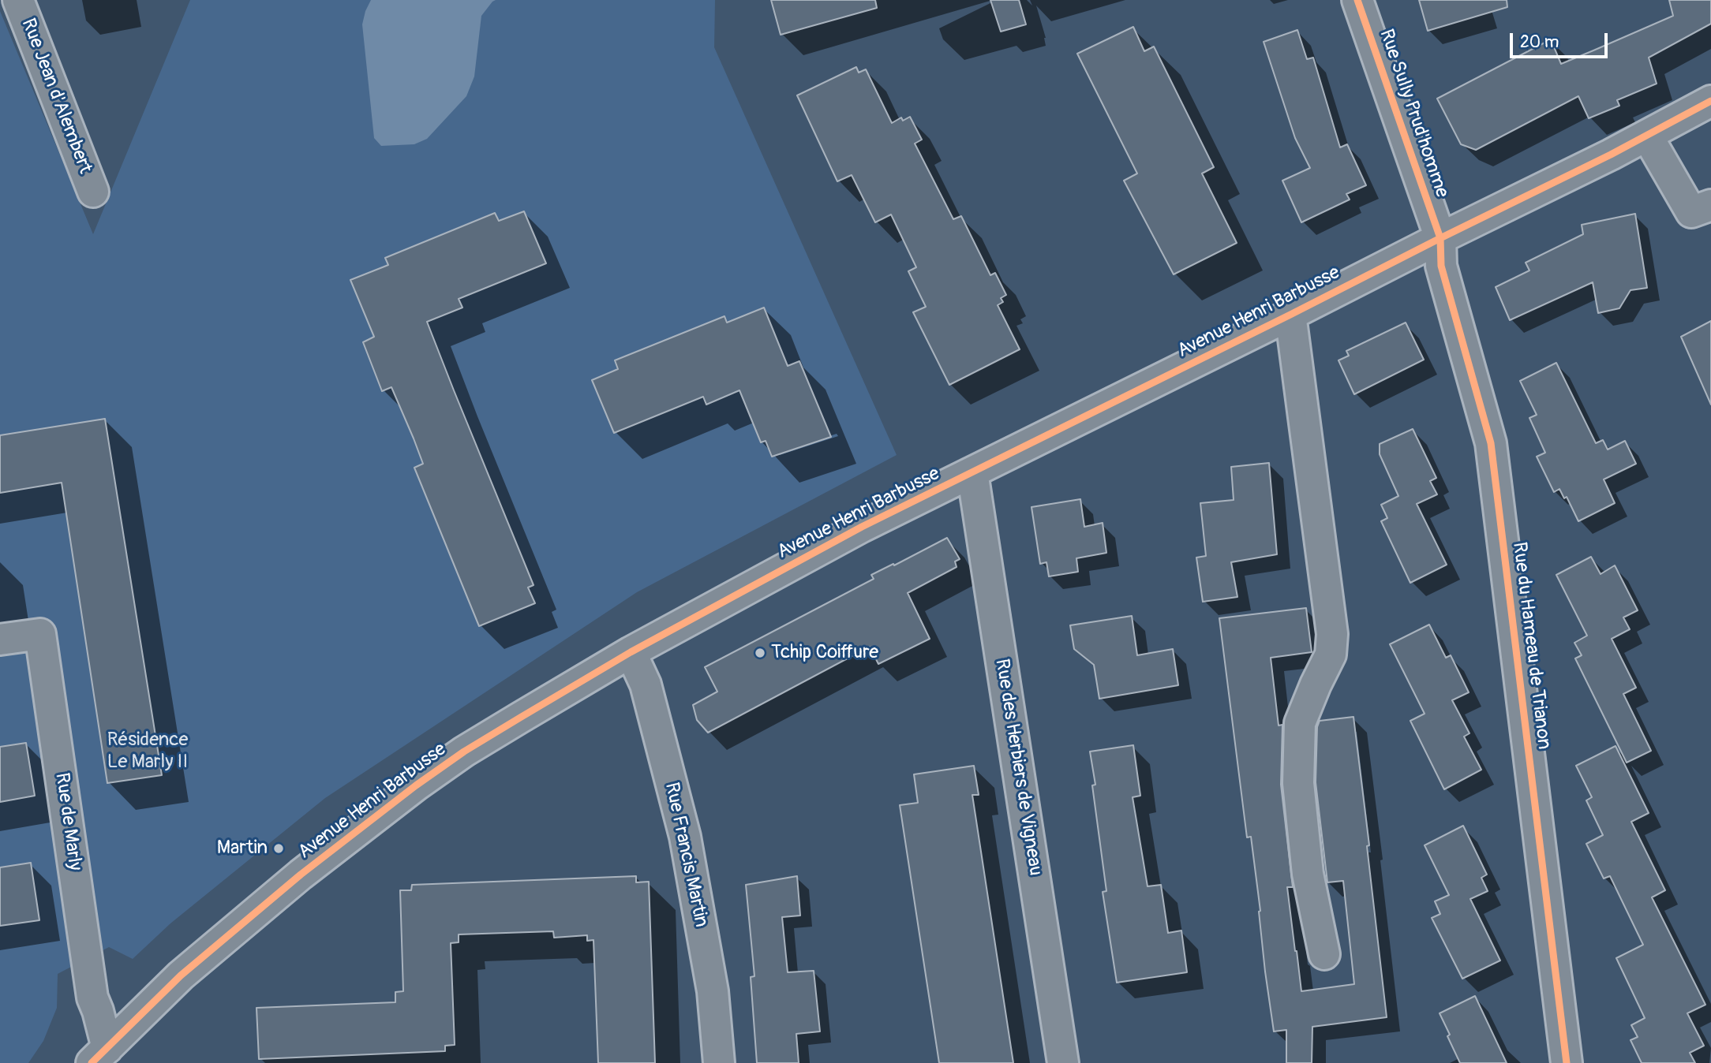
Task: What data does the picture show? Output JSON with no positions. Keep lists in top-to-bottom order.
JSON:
{
  "streets": {
    "street": [
      "Rue Jean d'Alembert",
      "Rue Sully Prud'homme",
      "Avenue Henri Barbusse",
      "Rue du Hameau de Trianon",
      "Rue des Herbiers de Vigneau",
      "Rue de Marly",
      "Rue Francis Martin"
    ]
  },
  "crossings": [
    ["Rue Sully Prud'homme", "Avenue Henri Barbusse"],
    ["Rue Sully Prud'homme", "Rue du Hameau de Trianon"],
    ["Avenue Henri Barbusse", "Rue du Hameau de Trianon"],
    ["Avenue Henri Barbusse", "Rue des Herbiers de Vigneau"],
    ["Avenue Henri Barbusse", "Rue de Marly"],
    ["Avenue Henri Barbusse", "Rue Francis Martin"]
  ],
  "parks": ["Résidence Le Marly II"],
  "places": ["Tchip Coiffure", "Martin"],
  "scale_bar": "20 m"
}
